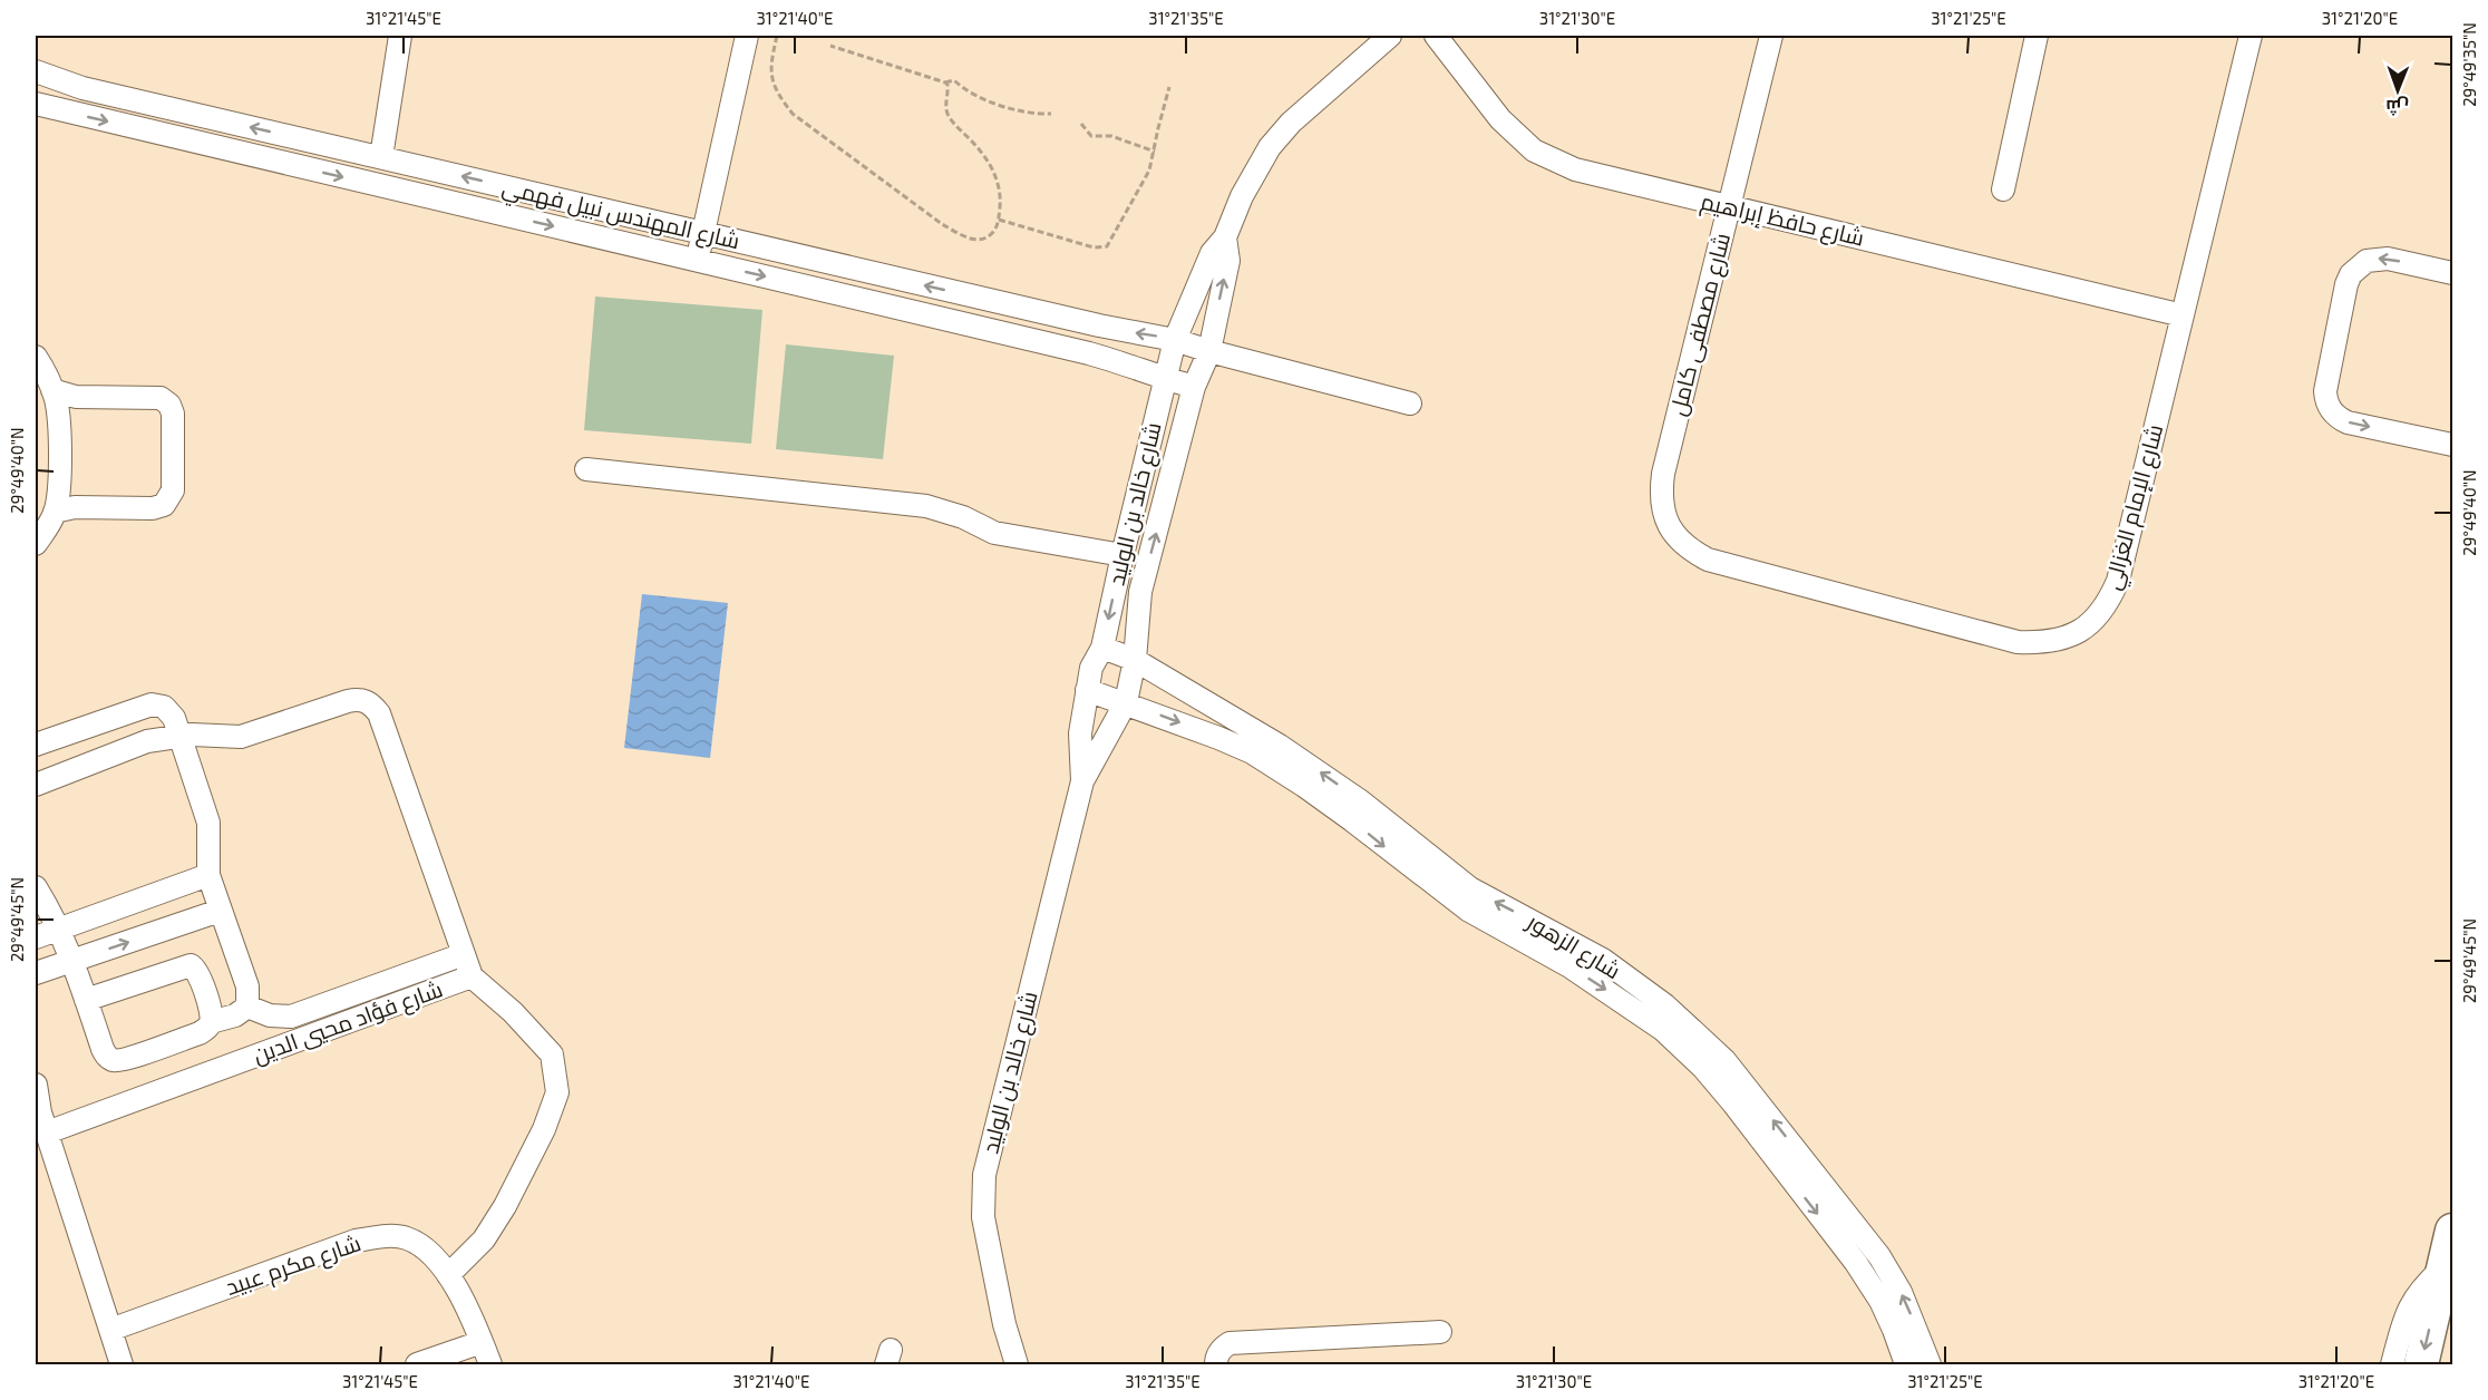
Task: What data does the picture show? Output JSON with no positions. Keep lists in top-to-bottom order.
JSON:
{
  "streets": {
    "street": [
      "شارع المهندس نبيل فهمي",
      "شارع حافظ إبراهيم",
      "شارع مصطفى كامل",
      "شارع خالد بن الوليد",
      "شارع الإمام الغزالي",
      "شارع الزهور",
      "شارع فؤاد محيي الدين",
      "شارع مكرم عبيد"
    ]
  },
  "crossings": [
    ["شارع المهندس نبيل فهمي", "شارع خالد بن الوليد"],
    ["شارع حافظ إبراهيم", "شارع مصطفى كامل"],
    ["شارع حافظ إبراهيم", "شارع الإمام الغزالي"],
    ["شارع مصطفى كامل", "شارع الإمام الغزالي"],
    ["شارع خالد بن الوليد", "شارع الزهور"],
    ["شارع فؤاد محيي الدين", "شارع مكرم عبيد"]
  ],
  "north": "bottom",
  "coordinates": [
    "31°21'45\"E",
    "31°21'40\"E",
    "31°21'35\"E",
    "31°21'30\"E",
    "31°21'25\"E",
    "31°21'20\"E",
    "29°49'35\"N",
    "29°49'40\"N",
    "29°49'45\"N"
  ]
}
